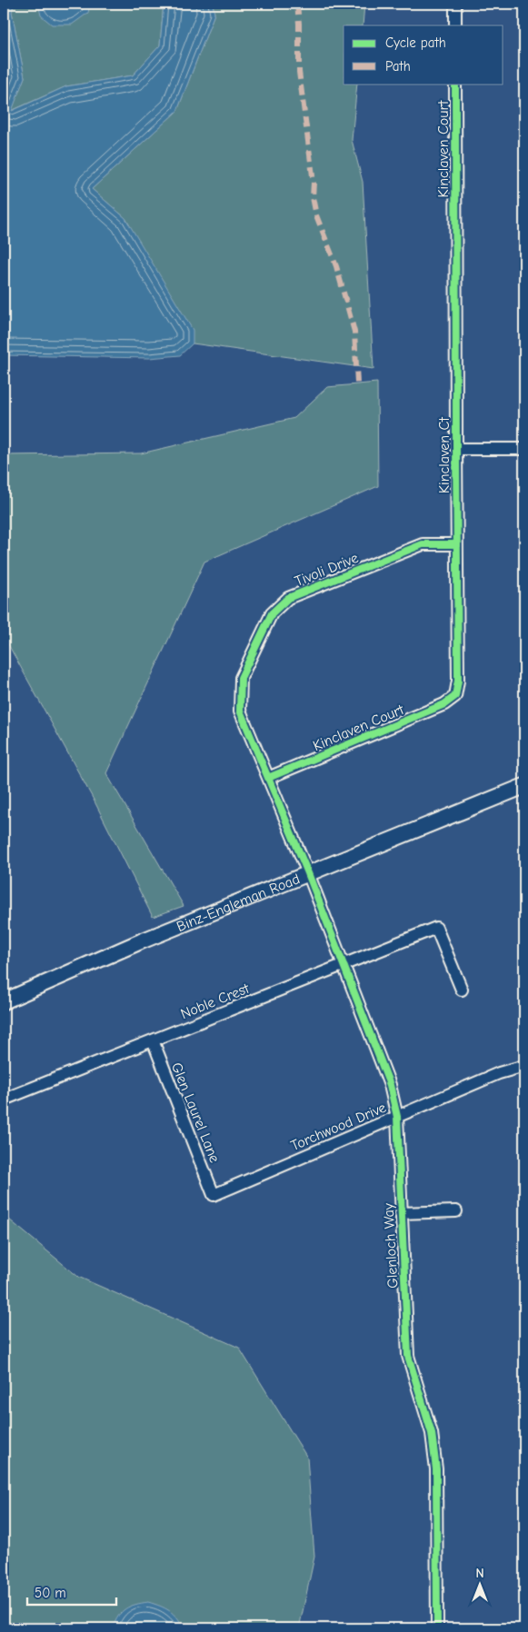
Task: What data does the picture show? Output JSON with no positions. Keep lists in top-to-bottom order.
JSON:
{
  "streets": {
    "street": [
      "Kinclaven Court",
      "Kinclaven Ct",
      "Tivoli Drive",
      "Binz-Engleman Road",
      "Noble Crest",
      "Glen Laurel Lane",
      "Torchwood Drive",
      "Glenloch Way"
    ]
  },
  "crossings": [
    ["Kinclaven Court", "Kinclaven Ct"],
    ["Kinclaven Court", "Tivoli Drive"],
    ["Kinclaven Ct", "Tivoli Drive"],
    ["Tivoli Drive", "Binz-Engleman Road"],
    ["Tivoli Drive", "Glenloch Way"],
    ["Binz-Engleman Road", "Glenloch Way"],
    ["Noble Crest", "Glen Laurel Lane"],
    ["Noble Crest", "Glenloch Way"],
    ["Glen Laurel Lane", "Torchwood Drive"],
    ["Torchwood Drive", "Glenloch Way"]
  ],
  "legend": ["Cycle path", "Path"],
  "scale_bar": "50 m",
  "north": "top"
}
